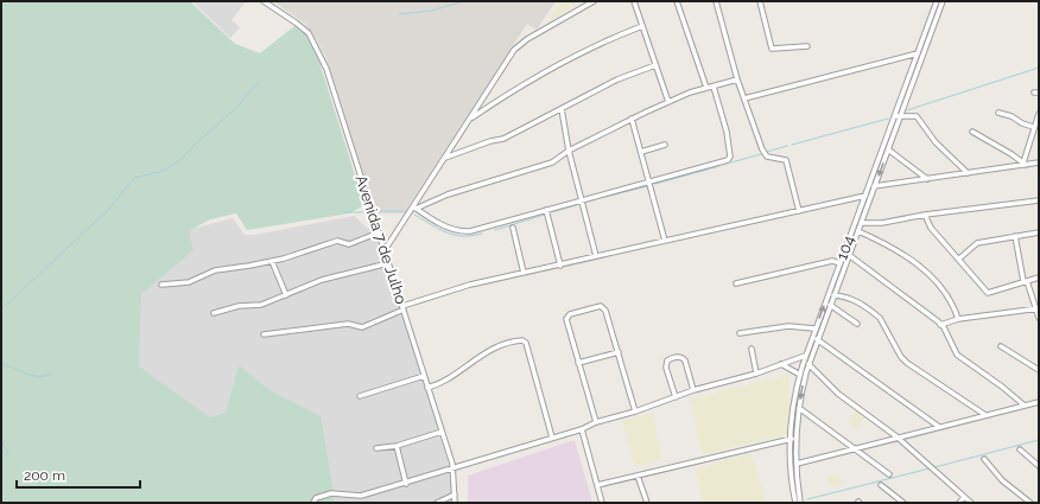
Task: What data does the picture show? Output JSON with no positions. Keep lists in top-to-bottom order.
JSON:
{
  "streets": {
    "street": ["Avenida 7 de Julho", "104"]
  },
  "scale_bar": "200 m"
}
